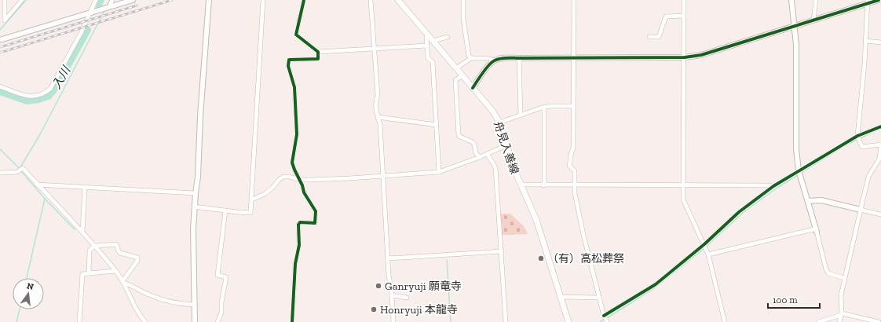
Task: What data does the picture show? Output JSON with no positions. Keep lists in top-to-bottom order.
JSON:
{
  "streets": {
    "main road": ["舟見入善線"]
  },
  "water": ["入川"],
  "places": ["（有）高松葬祭", "Ganryuji 願竜寺", "Honryuji 本龍寺"],
  "scale_bar": "100 m",
  "north": "top"
}
